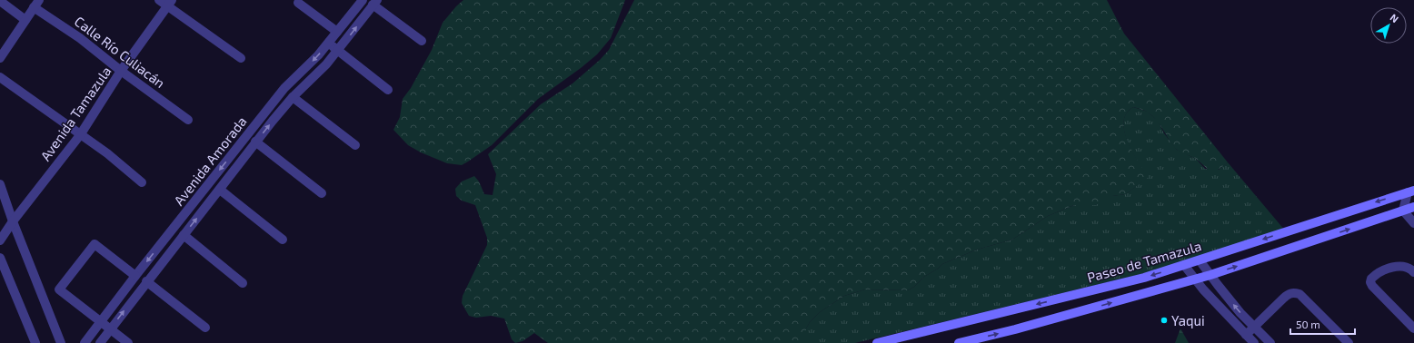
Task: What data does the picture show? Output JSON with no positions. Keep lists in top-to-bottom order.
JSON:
{
  "streets": {
    "main road": ["Paseo de Tamazula"],
    "street": ["Calle Río Culiacán", "Avenida Tamazula", "Avenida Amorada"]
  },
  "crossings": [
    ["Calle Río Culiacán", "Avenida Tamazula"]
  ],
  "places": ["Yaqui"],
  "scale_bar": "50 m",
  "north": "top right"
}
